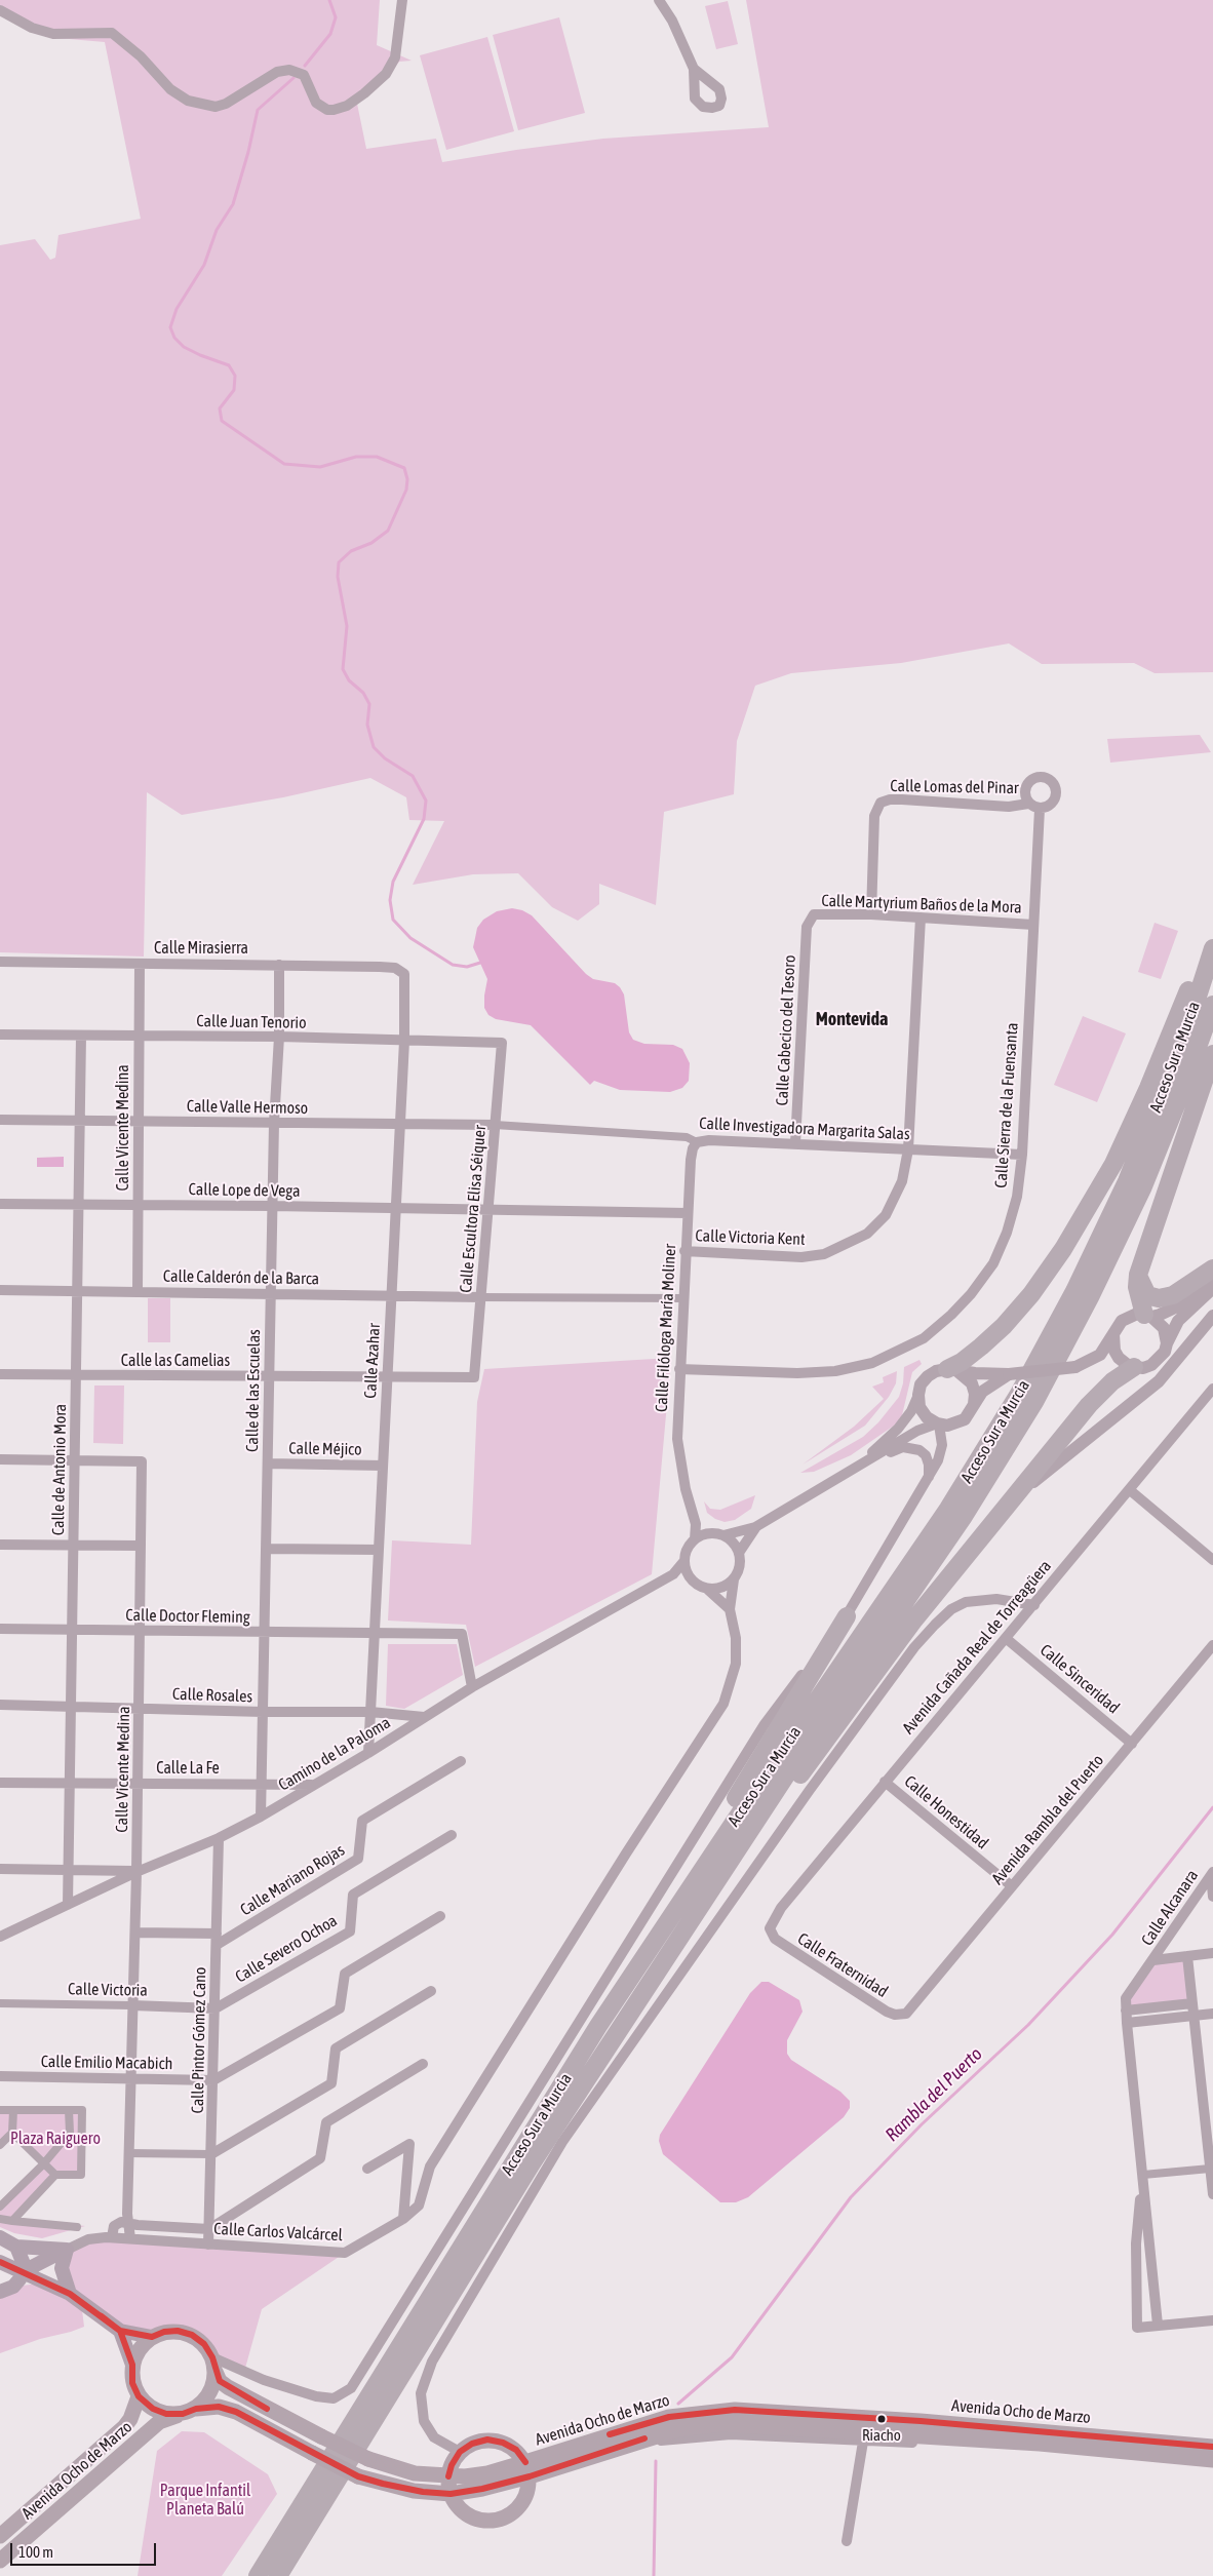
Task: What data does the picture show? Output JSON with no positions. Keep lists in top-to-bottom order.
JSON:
{
  "streets": {
    "highway": ["Acceso Sur a Murcia"],
    "main road": ["Avenida Ocho de Marzo"],
    "street": [
      "Calle Lomas del Pinar",
      "Calle Martyrium Baños de la Mora",
      "Calle Mirasierra",
      "Calle Juan Tenorio",
      "Calle Cabecico del Tesoro",
      "Calle Sierra de la Fuensanta",
      "Calle Valle Hermoso",
      "Calle Vicente Medina",
      "Calle Investigadora Margarita Salas",
      "Calle Lope de Vega",
      "Calle Escultora Elisa Séiquer",
      "Calle Victoria Kent",
      "Calle Calderón de la Barca",
      "Calle Filóloga María Moliner",
      "Calle las Camelias",
      "Calle Azahar",
      "Calle de las Escuelas",
      "Calle Méjico",
      "Calle de Antonio Mora",
      "Calle Doctor Fleming",
      "Avenida Cañada Real de Torreagüera",
      "Calle Sinceridad",
      "Calle Rosales",
      "Camino de la Paloma",
      "Calle La Fe",
      "Calle Honestidad",
      "Avenida Rambla del Puerto",
      "Calle Mariano Rojas",
      "Calle Alcanara",
      "Calle Severo Ochoa",
      "Calle Fraternidad",
      "Calle Victoria",
      "Calle Pintor Gómez Cano",
      "Calle Emilio Macabich",
      "Calle Carlos Valcárcel"
    ]
  },
  "crossings": [
    ["Calle Lomas del Pinar", "Calle Martyrium Baños de la Mora"],
    ["Calle Lomas del Pinar", "Calle Sierra de la Fuensanta"],
    ["Calle Martyrium Baños de la Mora", "Calle Cabecico del Tesoro"],
    ["Calle Martyrium Baños de la Mora", "Calle Sierra de la Fuensanta"],
    ["Calle Martyrium Baños de la Mora", "Calle Victoria Kent"],
    ["Calle Mirasierra", "Calle Vicente Medina"],
    ["Calle Mirasierra", "Calle Azahar"],
    ["Calle Mirasierra", "Calle de las Escuelas"],
    ["Calle Juan Tenorio", "Calle Vicente Medina"],
    ["Calle Juan Tenorio", "Calle Escultora Elisa Séiquer"],
    ["Calle Juan Tenorio", "Calle Azahar"],
    ["Calle Juan Tenorio", "Calle de las Escuelas"],
    ["Calle Juan Tenorio", "Calle de Antonio Mora"],
    ["Calle Cabecico del Tesoro", "Calle Investigadora Margarita Salas"],
    ["Calle Sierra de la Fuensanta", "Calle Investigadora Margarita Salas"],
    ["Calle Sierra de la Fuensanta", "Calle Filóloga María Moliner"],
    ["Calle Valle Hermoso", "Calle Vicente Medina"],
    ["Calle Valle Hermoso", "Calle Investigadora Margarita Salas"],
    ["Calle Valle Hermoso", "Calle Escultora Elisa Séiquer"],
    ["Calle Valle Hermoso", "Calle Azahar"],
    ["Calle Valle Hermoso", "Calle de las Escuelas"],
    ["Calle Valle Hermoso", "Calle de Antonio Mora"],
    ["Calle Vicente Medina", "Calle Lope de Vega"],
    ["Calle Vicente Medina", "Calle Calderón de la Barca"],
    ["Calle Vicente Medina", "Calle de Antonio Mora"],
    ["Calle Vicente Medina", "Calle Doctor Fleming"],
    ["Calle Vicente Medina", "Calle Rosales"],
    ["Calle Vicente Medina", "Camino de la Paloma"],
    ["Calle Vicente Medina", "Calle La Fe"],
    ["Calle Vicente Medina", "Calle Victoria"],
    ["Calle Vicente Medina", "Calle Emilio Macabich"],
    ["Calle Vicente Medina", "Calle Carlos Valcárcel"],
    ["Calle Investigadora Margarita Salas", "Calle Escultora Elisa Séiquer"],
    ["Calle Investigadora Margarita Salas", "Calle Victoria Kent"],
    ["Calle Investigadora Margarita Salas", "Calle Filóloga María Moliner"],
    ["Calle Lope de Vega", "Calle Escultora Elisa Séiquer"],
    ["Calle Lope de Vega", "Calle Filóloga María Moliner"],
    ["Calle Lope de Vega", "Calle Azahar"],
    ["Calle Lope de Vega", "Calle de las Escuelas"],
    ["Calle Lope de Vega", "Calle de Antonio Mora"],
    ["Calle Escultora Elisa Séiquer", "Calle Calderón de la Barca"],
    ["Calle Escultora Elisa Séiquer", "Calle las Camelias"],
    ["Calle Victoria Kent", "Calle Filóloga María Moliner"],
    ["Calle Calderón de la Barca", "Calle Azahar"],
    ["Calle Calderón de la Barca", "Calle de las Escuelas"],
    ["Calle Calderón de la Barca", "Calle de Antonio Mora"],
    ["Calle Filóloga María Moliner", "Camino de la Paloma"],
    ["Calle Filóloga María Moliner", "Calle Carlos Valcárcel"],
    ["Calle las Camelias", "Calle Azahar"],
    ["Calle las Camelias", "Calle de las Escuelas"],
    ["Calle las Camelias", "Calle de Antonio Mora"],
    ["Calle Azahar", "Calle Méjico"],
    ["Calle Azahar", "Calle Doctor Fleming"],
    ["Calle Azahar", "Calle Rosales"],
    ["Calle Azahar", "Camino de la Paloma"],
    ["Calle de las Escuelas", "Calle Méjico"],
    ["Calle de las Escuelas", "Calle Doctor Fleming"],
    ["Calle de las Escuelas", "Calle Rosales"],
    ["Calle de las Escuelas", "Camino de la Paloma"],
    ["Calle de las Escuelas", "Calle La Fe"],
    ["Calle de Antonio Mora", "Calle Doctor Fleming"],
    ["Calle de Antonio Mora", "Calle Rosales"],
    ["Calle de Antonio Mora", "Camino de la Paloma"],
    ["Calle de Antonio Mora", "Calle La Fe"],
    ["Calle Doctor Fleming", "Camino de la Paloma"],
    ["Avenida Cañada Real de Torreagüera", "Calle Sinceridad"],
    ["Avenida Cañada Real de Torreagüera", "Calle Honestidad"],
    ["Avenida Cañada Real de Torreagüera", "Calle Fraternidad"],
    ["Calle Sinceridad", "Avenida Rambla del Puerto"],
    ["Calle Rosales", "Camino de la Paloma"],
    ["Camino de la Paloma", "Calle La Fe"],
    ["Camino de la Paloma", "Calle Pintor Gómez Cano"],
    ["Camino de la Paloma", "Calle Carlos Valcárcel"],
    ["Calle Honestidad", "Avenida Rambla del Puerto"],
    ["Avenida Rambla del Puerto", "Calle Fraternidad"],
    ["Calle Mariano Rojas", "Calle Pintor Gómez Cano"],
    ["Calle Severo Ochoa", "Calle Victoria"],
    ["Calle Severo Ochoa", "Calle Pintor Gómez Cano"],
    ["Calle Victoria", "Calle Pintor Gómez Cano"],
    ["Calle Pintor Gómez Cano", "Calle Emilio Macabich"],
    ["Calle Pintor Gómez Cano", "Calle Carlos Valcárcel"]
  ],
  "districts": ["Montevida"],
  "water": ["Rambla del Puerto"],
  "parks": ["Plaza Raiguero", "Parque Infantil Planeta Balú"],
  "places": ["Riacho"],
  "scale_bar": "100 m"
}
